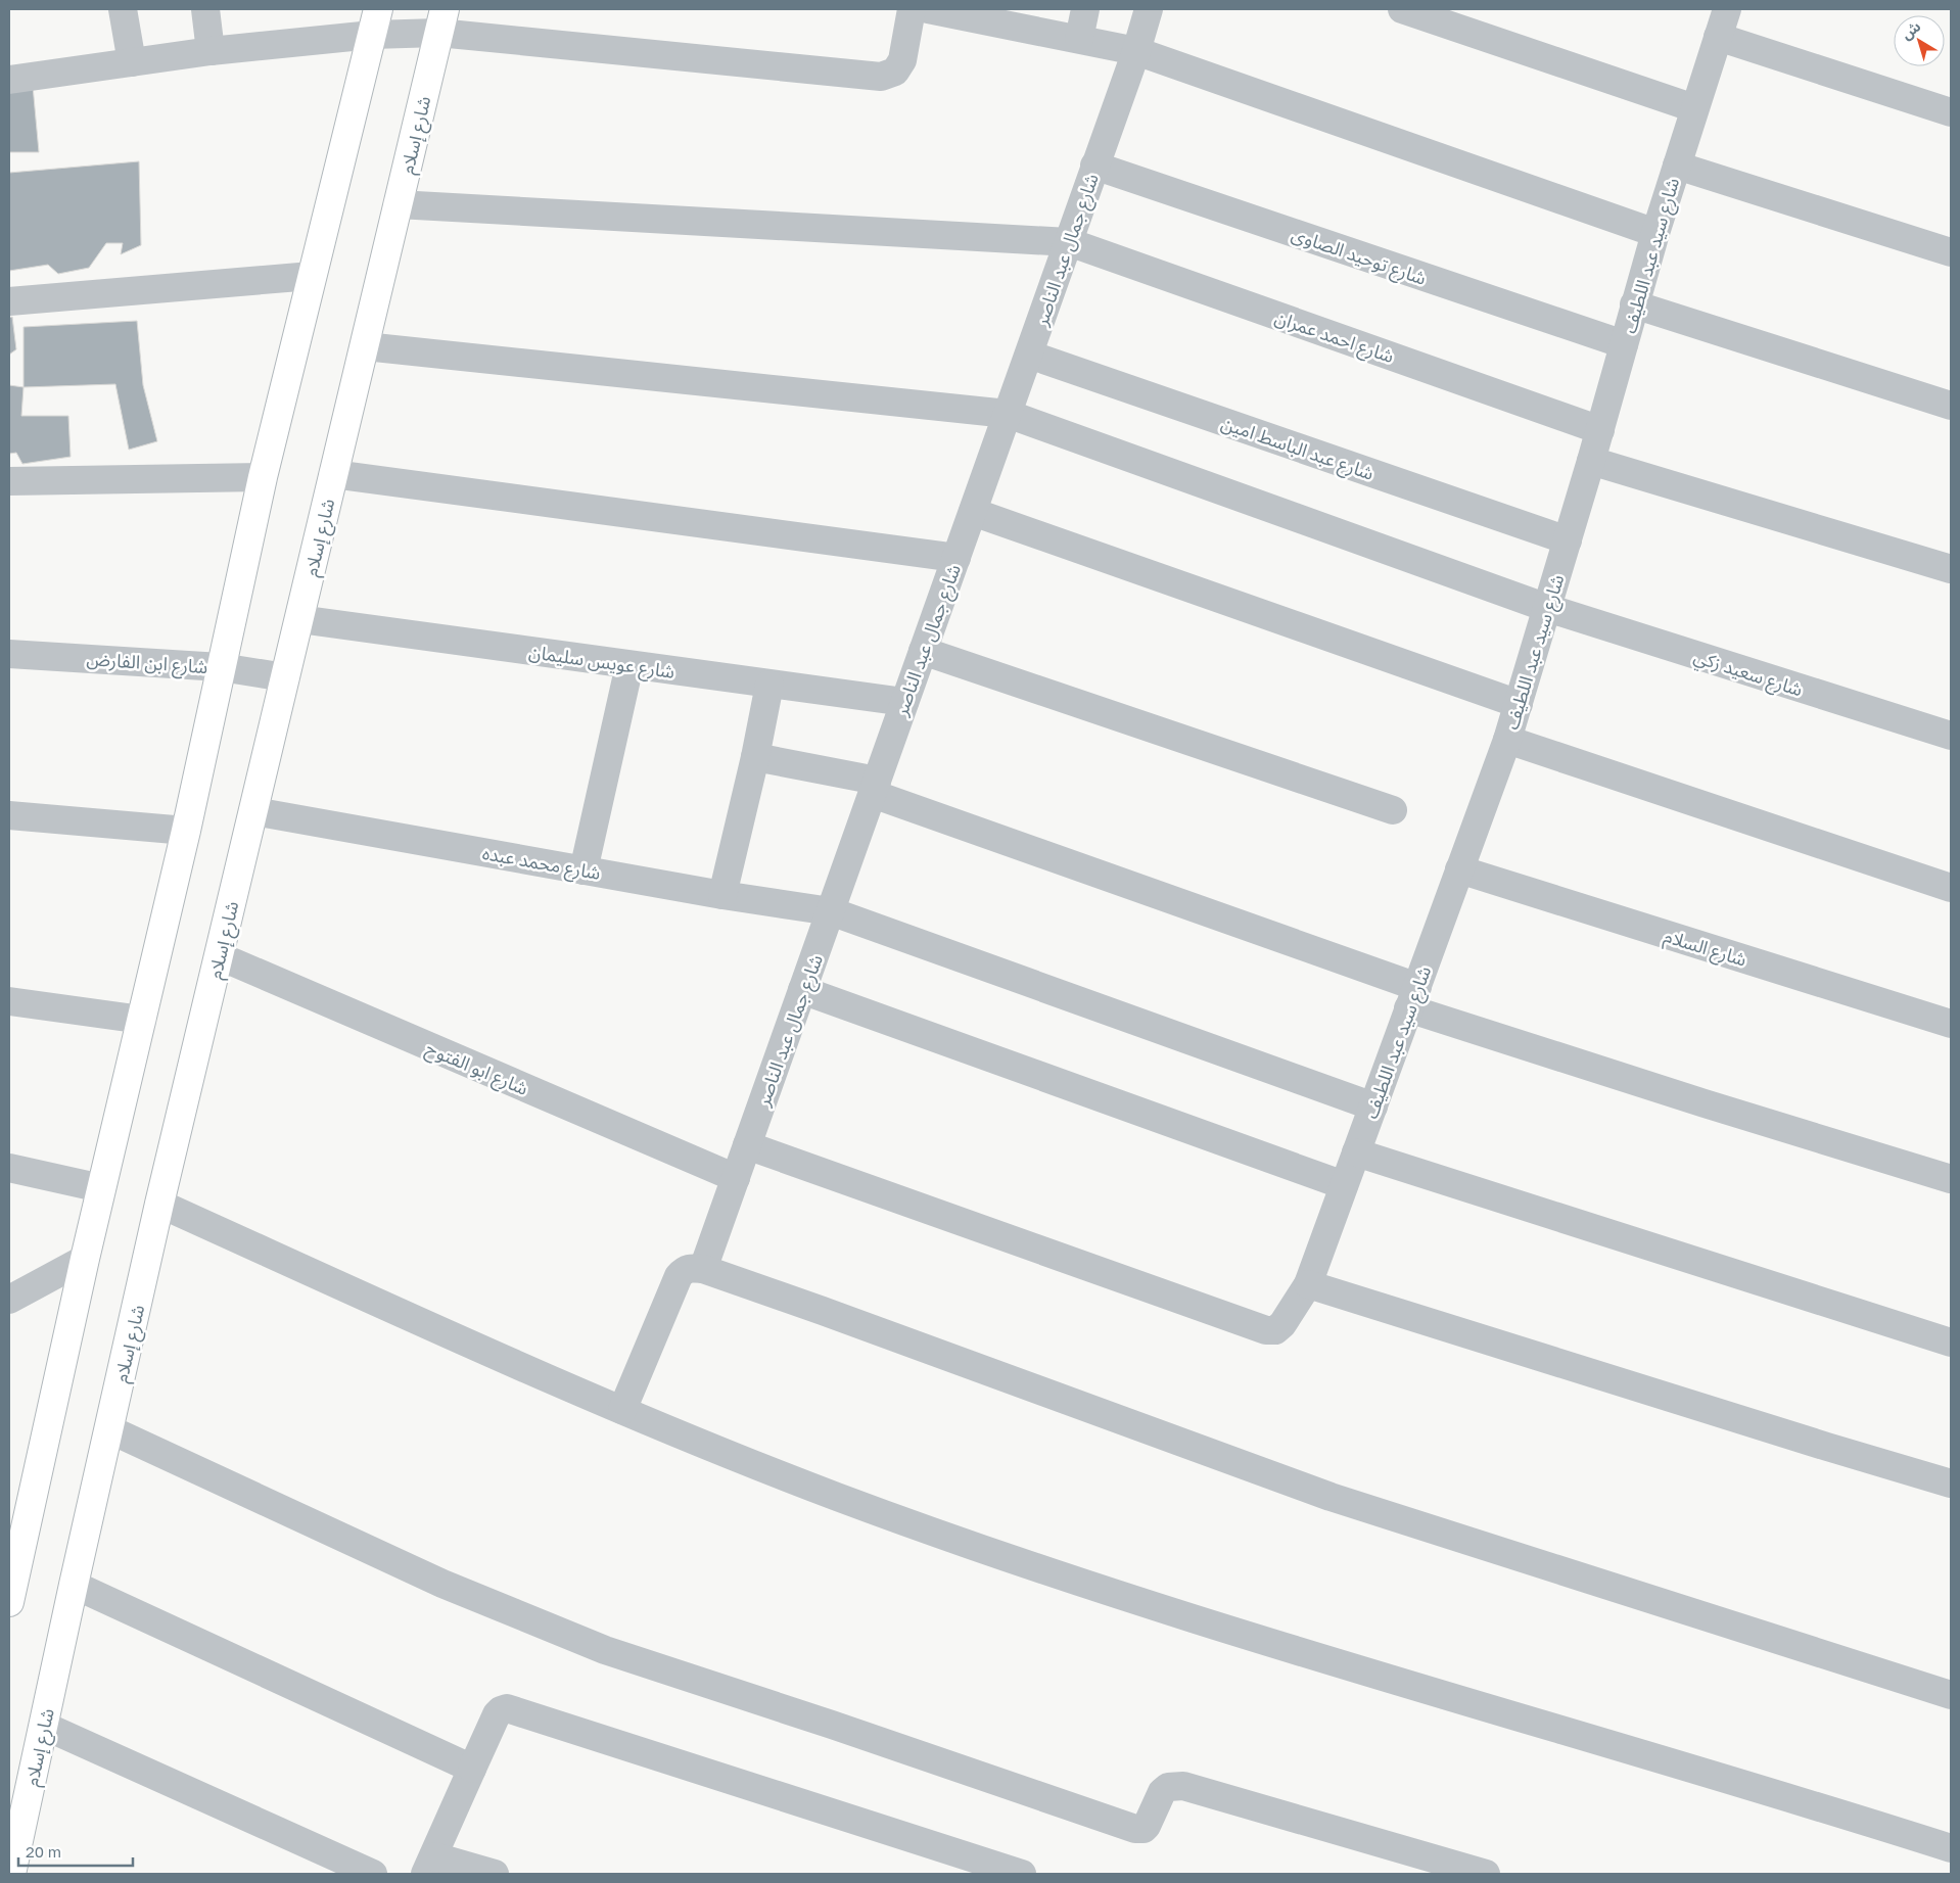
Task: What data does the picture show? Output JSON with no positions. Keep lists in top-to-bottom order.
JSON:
{
  "streets": {
    "street": [
      "شارع إسلام",
      "شارع جمال عبد الناصر",
      "شارع توحيد الصاوى",
      "شارع سيد عبد اللطيف",
      "شارع احمد عمران",
      "شارع عبد الباسط امين",
      "شارع عويس سليمان",
      "شارع ابن الفارض",
      "شارع سعيد زكي",
      "شارع محمد عبده",
      "شارع السلام",
      "شارع ابو الفتوح"
    ]
  },
  "crossings": [
    ["شارع إسلام", "شارع احمد عمران"],
    ["شارع إسلام", "شارع عويس سليمان"],
    ["شارع إسلام", "شارع ابن الفارض"],
    ["شارع إسلام", "شارع سعيد زكي"],
    ["شارع إسلام", "شارع محمد عبده"],
    ["شارع إسلام", "شارع ابو الفتوح"],
    ["شارع جمال عبد الناصر", "شارع توحيد الصاوى"],
    ["شارع جمال عبد الناصر", "شارع سيد عبد اللطيف"],
    ["شارع جمال عبد الناصر", "شارع احمد عمران"],
    ["شارع جمال عبد الناصر", "شارع عبد الباسط امين"],
    ["شارع جمال عبد الناصر", "شارع عويس سليمان"],
    ["شارع جمال عبد الناصر", "شارع سعيد زكي"],
    ["شارع جمال عبد الناصر", "شارع محمد عبده"],
    ["شارع جمال عبد الناصر", "شارع ابو الفتوح"],
    ["شارع توحيد الصاوى", "شارع سيد عبد اللطيف"],
    ["شارع سيد عبد اللطيف", "شارع احمد عمران"],
    ["شارع سيد عبد اللطيف", "شارع عبد الباسط امين"],
    ["شارع سيد عبد اللطيف", "شارع سعيد زكي"],
    ["شارع سيد عبد اللطيف", "شارع محمد عبده"],
    ["شارع سيد عبد اللطيف", "شارع السلام"]
  ],
  "scale_bar": "20 m",
  "north": "top left"
}
